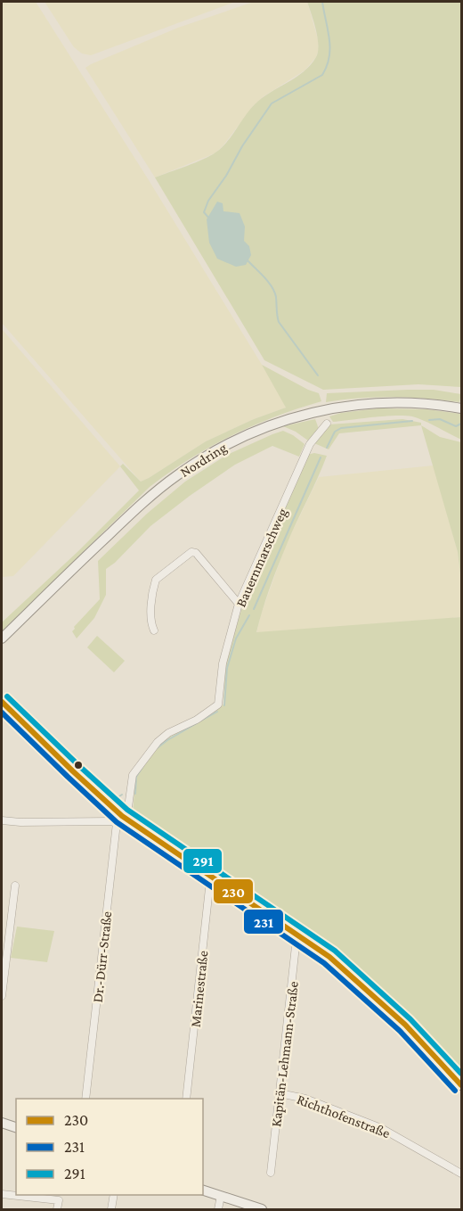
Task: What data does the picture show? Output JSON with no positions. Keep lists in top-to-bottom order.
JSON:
{
  "streets": {
    "street": [
      "Nordring",
      "Bauernmarschweg",
      "Dr.-Dürr-Straße",
      "Marinestraße",
      "Kapitän-Lehmann-Straße",
      "Richthofenstraße"
    ]
  },
  "crossings": [
    ["Bauernmarschweg", "Dr.-Dürr-Straße"],
    ["Kapitän-Lehmann-Straße", "Richthofenstraße"]
  ],
  "lines": ["transit line 291", "transit line 230", "transit line 231"],
  "legend": ["230", "231", "291"]
}
